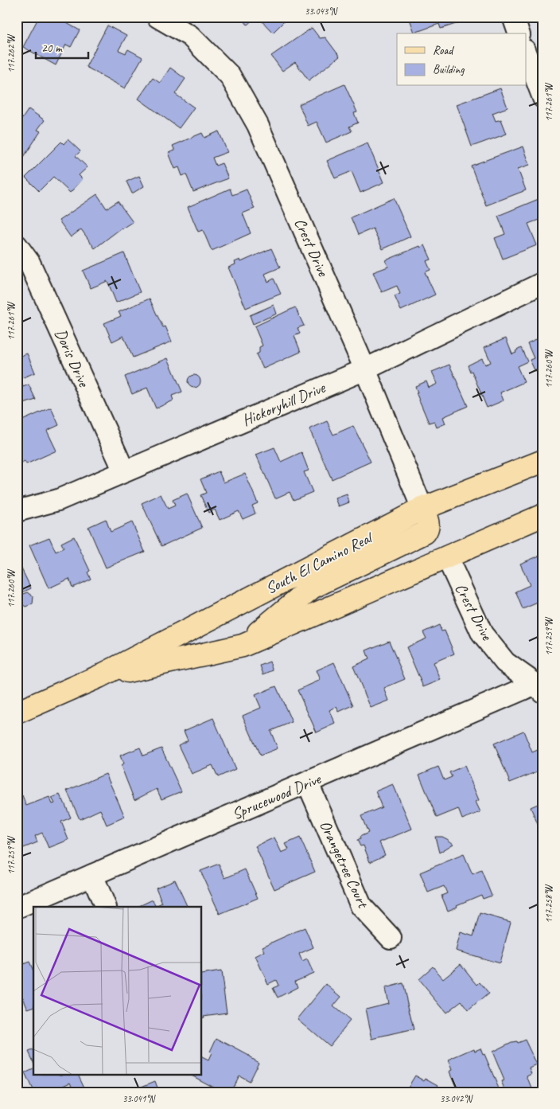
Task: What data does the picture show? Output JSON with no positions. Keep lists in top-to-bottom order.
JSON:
{
  "streets": {
    "main road": ["South El Camino Real"],
    "street": [
      "Crest Drive",
      "Doris Drive",
      "Hickoryhill Drive",
      "Sprucewood Drive",
      "Orangetree Court"
    ]
  },
  "crossings": [
    ["Crest Drive", "Hickoryhill Drive"],
    ["Crest Drive", "South El Camino Real"],
    ["Crest Drive", "Sprucewood Drive"],
    ["Doris Drive", "Hickoryhill Drive"],
    ["Sprucewood Drive", "Orangetree Court"]
  ],
  "legend": ["Road", "Building"],
  "scale_bar": "20 m",
  "coordinates": [
    "33.043°N",
    "117.262°W",
    "117.261°W",
    "117.260°W",
    "117.259°W",
    "117.258°W",
    "33.041°N",
    "33.042°N"
  ]
}
